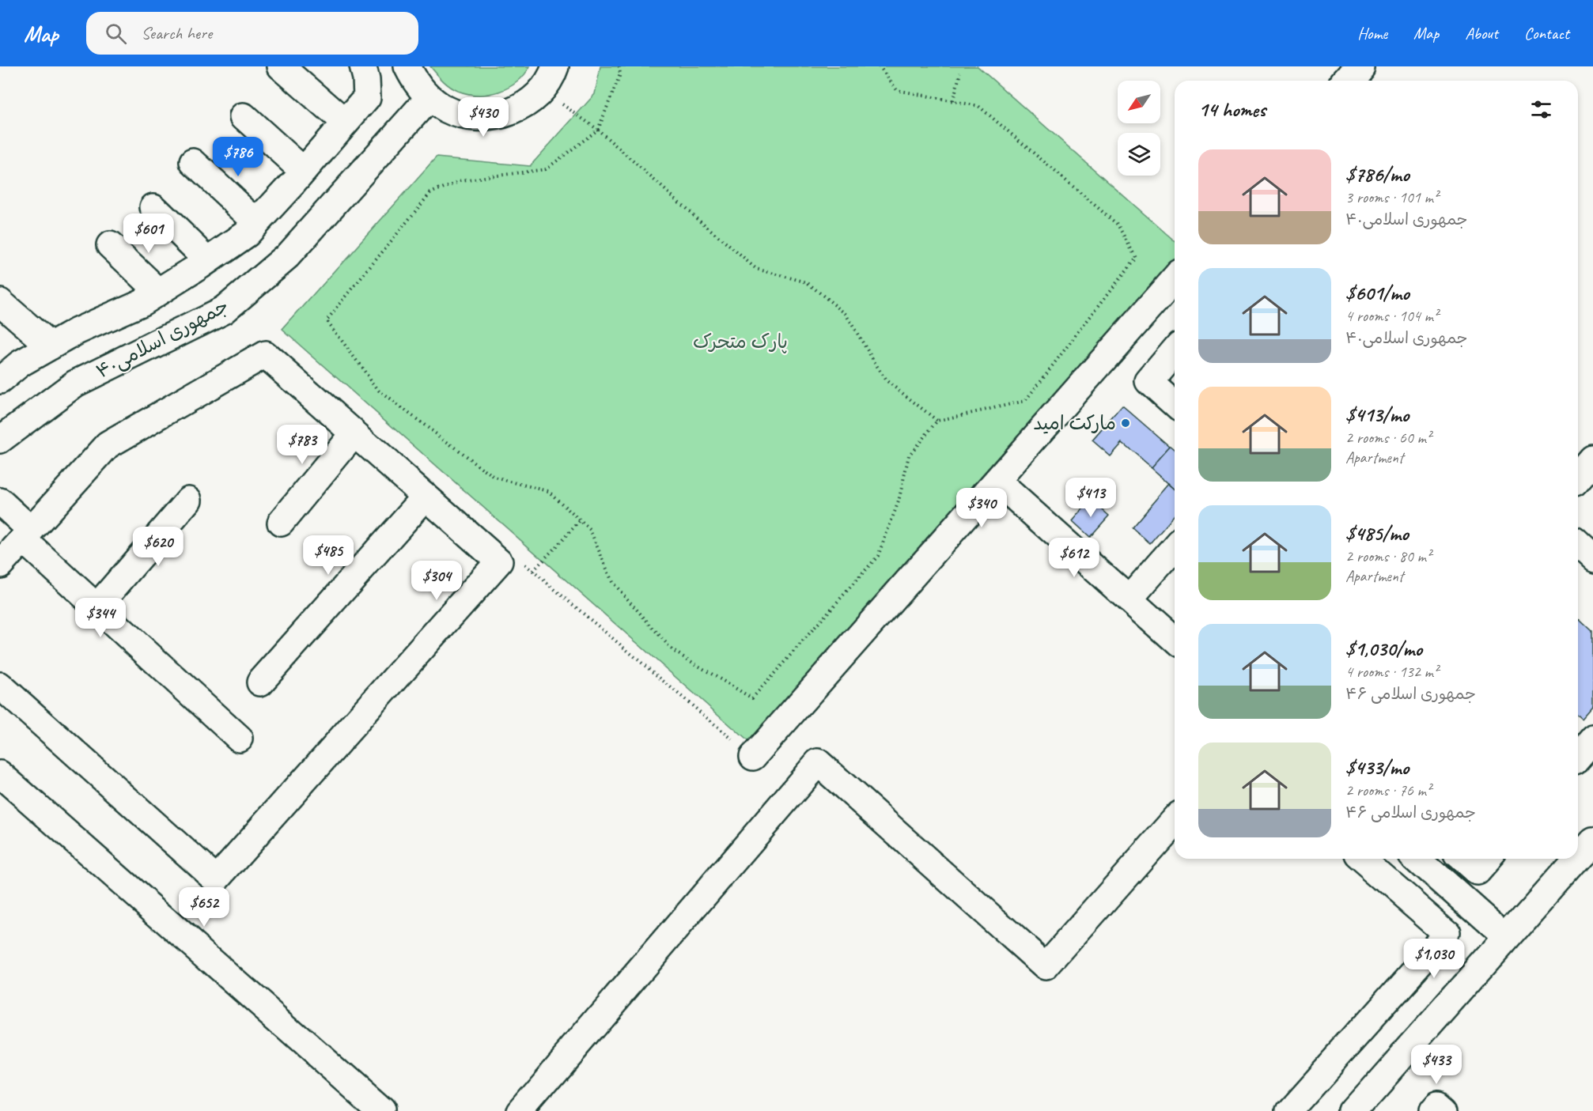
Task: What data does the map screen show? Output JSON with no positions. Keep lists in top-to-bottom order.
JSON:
{
  "streets": {
    "street": ["جمهوری اسلامی۴۰"]
  },
  "parks": ["پارک متحرک"],
  "places": ["مارکت امید"],
  "north": "bottom left",
  "page": {
    "header": "Map",
    "search": "Search here",
    "nav": [
      "Home",
      "Map",
      "About",
      "Contact"
    ],
    "heading": "14 homes",
    "price": [
      "$430",
      "$786",
      "$601",
      "$783",
      "$413",
      "$340",
      "$620",
      "$485",
      "$612",
      "$304",
      "$344",
      "$652",
      "$1,030",
      "$433"
    ],
    "list": [
      {
        "name": "$786/mo",
        "note": "3 rooms · 101 m² · جمهوری اسلامی۴۰"
      },
      {
        "name": "$601/mo",
        "note": "4 rooms · 104 m² · جمهوری اسلامی۴۰"
      },
      {
        "name": "$413/mo",
        "note": "2 rooms · 60 m² · Apartment"
      },
      {
        "name": "$485/mo",
        "note": "2 rooms · 80 m² · Apartment"
      },
      {
        "name": "$1,030/mo",
        "note": "4 rooms · 132 m² · جمهوری اسلامی ۴۶"
      },
      {
        "name": "$433/mo",
        "note": "2 rooms · 76 m² · جمهوری اسلامی ۴۶"
      }
    ]
  }
}
